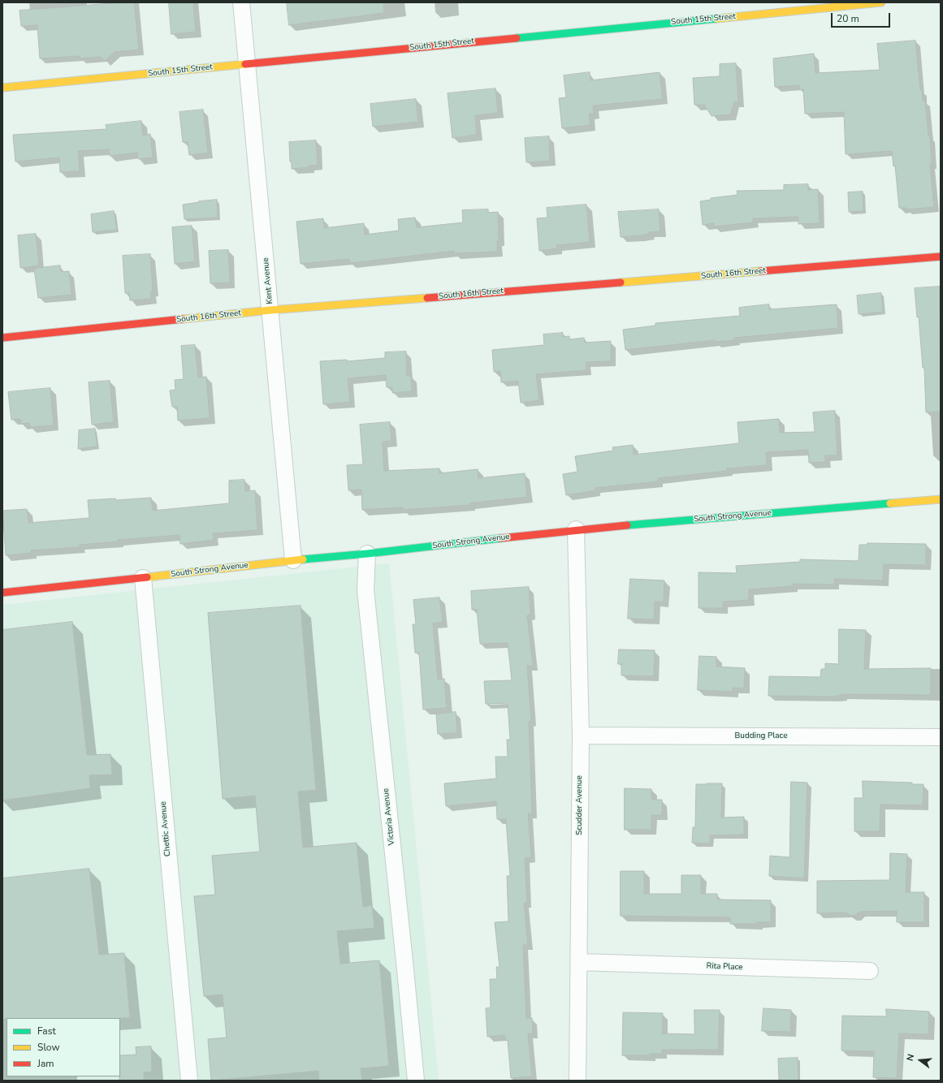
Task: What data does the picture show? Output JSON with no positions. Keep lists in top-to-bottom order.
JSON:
{
  "streets": {
    "street": [
      "South 15th Street",
      "South 16th Street",
      "Kent Avenue",
      "South Strong Avenue",
      "Budding Place",
      "Scudder Avenue",
      "Victoria Avenue",
      "Chettic Avenue",
      "Rita Place"
    ]
  },
  "crossings": [
    ["South 15th Street", "Kent Avenue"],
    ["South 16th Street", "Kent Avenue"],
    ["Kent Avenue", "South Strong Avenue"],
    ["South Strong Avenue", "Scudder Avenue"],
    ["South Strong Avenue", "Victoria Avenue"],
    ["South Strong Avenue", "Chettic Avenue"],
    ["Budding Place", "Scudder Avenue"],
    ["Scudder Avenue", "Rita Place"]
  ],
  "legend": ["Fast", "Slow", "Jam"],
  "scale_bar": "20 m",
  "north": "left"
}
